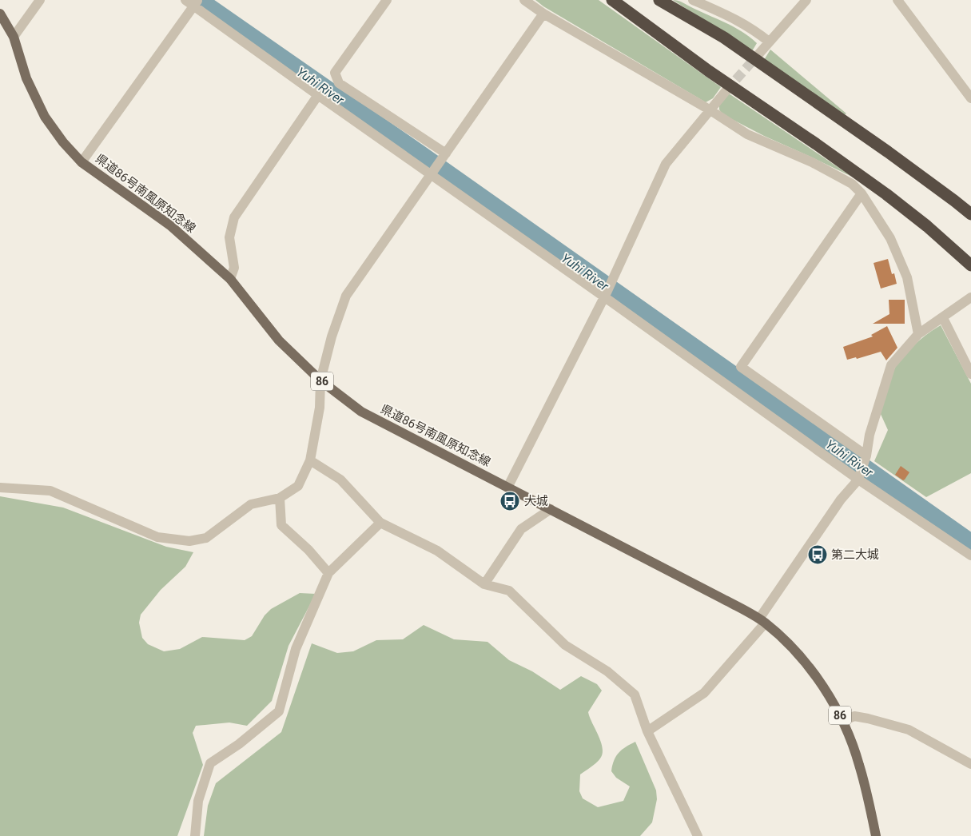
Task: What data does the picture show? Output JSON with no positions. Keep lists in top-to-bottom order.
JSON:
{
  "streets": {
    "main road": ["県道86号南風原知念線", "86"]
  },
  "water": ["Yuhi River"],
  "places": {
    "bus stop": ["大城", "第二大城"]
  }
}
